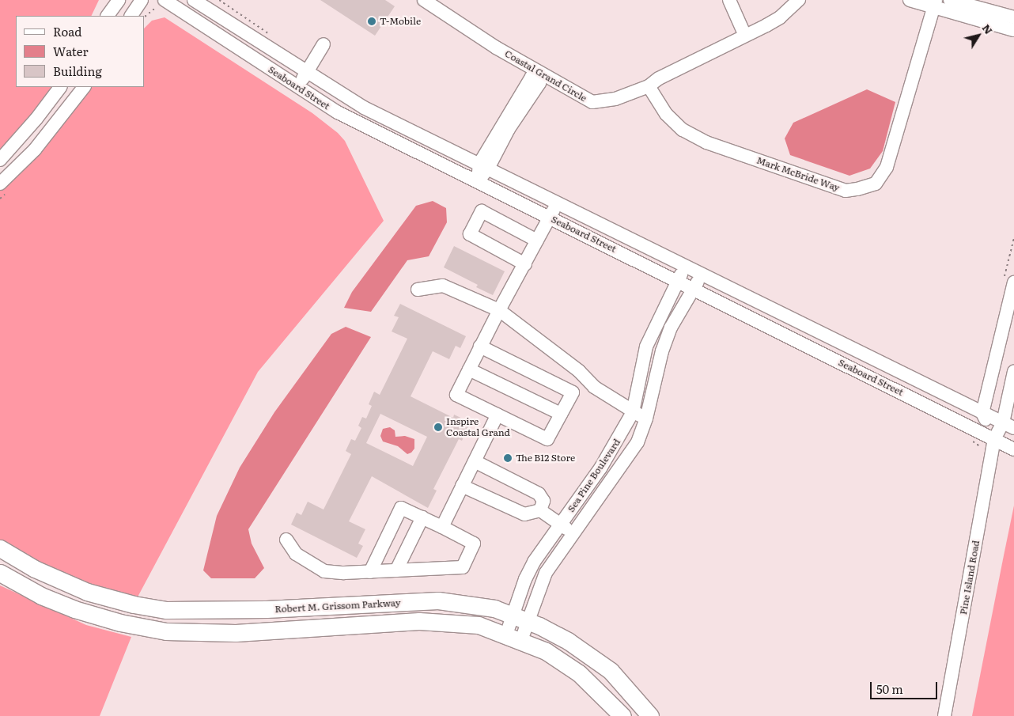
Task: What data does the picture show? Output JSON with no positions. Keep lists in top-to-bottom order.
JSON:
{
  "streets": {
    "main road": ["Robert M. Grissom Parkway"],
    "street": [
      "Coastal Grand Circle",
      "Seaboard Street",
      "Mark McBride Way",
      "Sea Pine Boulevard",
      "Pine Island Road"
    ]
  },
  "crossings": [
    ["Coastal Grand Circle", "Mark McBride Way"],
    ["Seaboard Street", "Sea Pine Boulevard"],
    ["Seaboard Street", "Pine Island Road"],
    ["Sea Pine Boulevard", "Robert M. Grissom Parkway"]
  ],
  "places": ["T-Mobile", "Inspire Coastal Grand", "The B12 Store"],
  "legend": ["Road", "Water", "Building"],
  "scale_bar": "50 m",
  "north": "top right"
}
